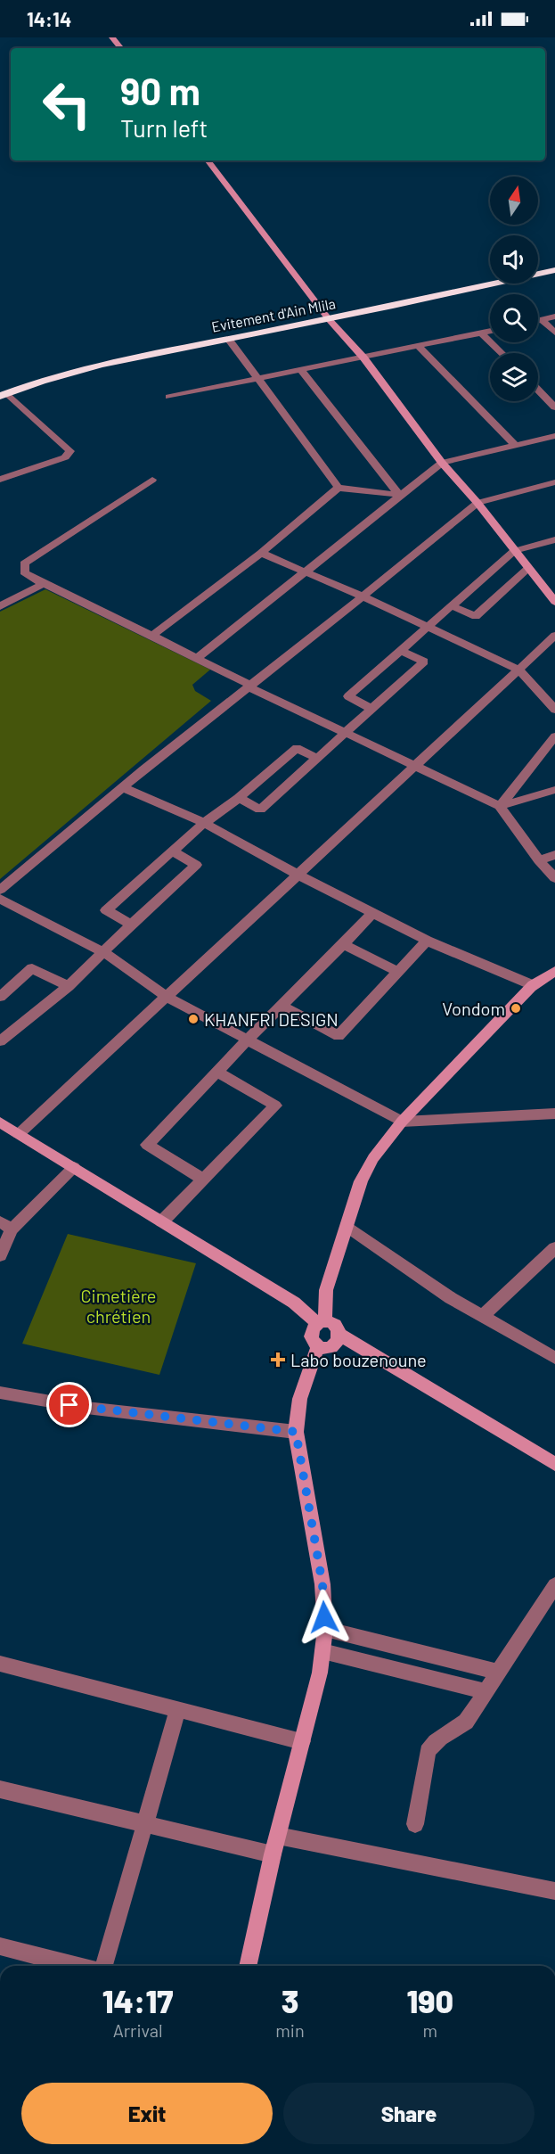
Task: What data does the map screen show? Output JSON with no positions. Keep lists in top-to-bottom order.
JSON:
{
  "streets": {
    "highway": ["Evitement d'Ain Mlila"]
  },
  "parks": ["Cimetière chrétien"],
  "places": {
    "other": ["Vondom", "KHANFRI DESIGN"],
    "health": ["Labo bouzenoune"]
  },
  "north": "top",
  "page": {
    "status": "14:14",
    "turn": ["90 m", "Turn left"],
    "eta": [
      "14:17",
      "Arrival",
      "3",
      "min",
      "190",
      "m"
    ],
    "buttons": ["Exit", "Share"]
  }
}
